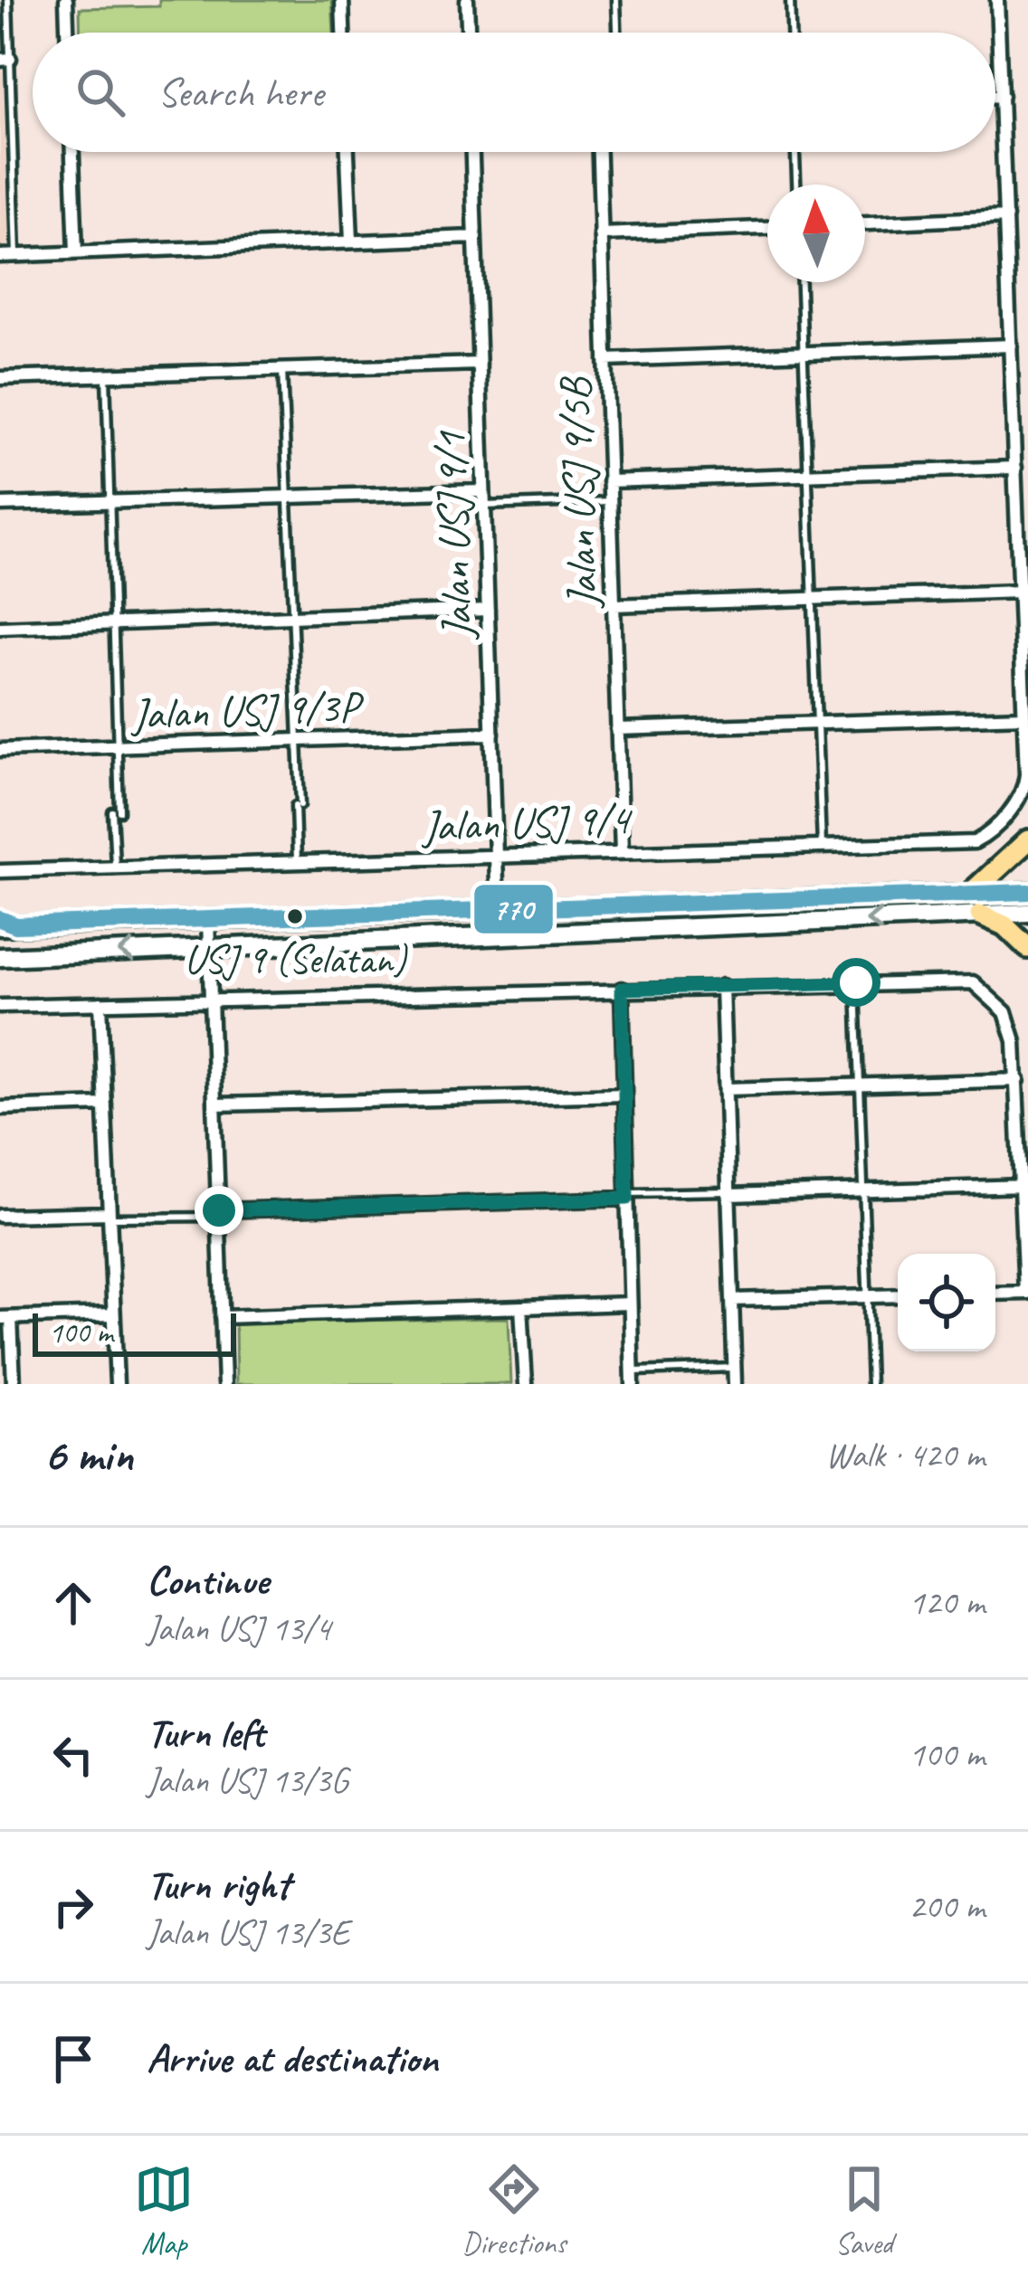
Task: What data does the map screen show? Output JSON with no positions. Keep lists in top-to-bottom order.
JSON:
{
  "streets": {
    "street": [
      "Jalan USJ 9/5B",
      "Jalan USJ 9/1",
      "Jalan USJ 9/3P",
      "Jalan USJ 9/4"
    ]
  },
  "crossings": [
    ["Jalan USJ 9/5B", "Jalan USJ 9/4"],
    ["Jalan USJ 9/1", "Jalan USJ 9/3P"],
    ["Jalan USJ 9/1", "Jalan USJ 9/4"]
  ],
  "places": ["USJ 9 (Selatan)"],
  "lines": ["transit line 770"],
  "scale_bar": "100 m",
  "north": "top",
  "page": {
    "search": "Search here",
    "scale": "100 m",
    "heading": ["6 min", "Walk · 420 m"],
    "list": [
      ["Continue", "Jalan USJ 13/4", "120 m"],
      ["Turn left", "Jalan USJ 13/3G", "100 m"],
      ["Turn right", "Jalan USJ 13/3E", "200 m"],
      "Arrive at destination"
    ],
    "nav": ["Map", "Directions", "Saved"]
  }
}
